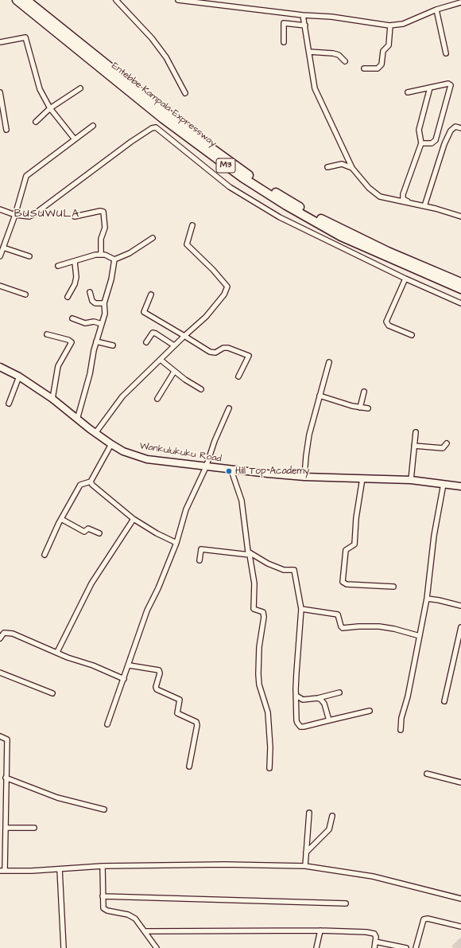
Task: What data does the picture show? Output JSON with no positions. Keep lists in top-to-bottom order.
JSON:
{
  "streets": {
    "highway": ["Entebbe–Kampala Expressway", "M3"],
    "main road": ["Wankulukuku Road"]
  },
  "districts": ["BUSUWULA"],
  "places": ["Hill Top Academy"]
}
